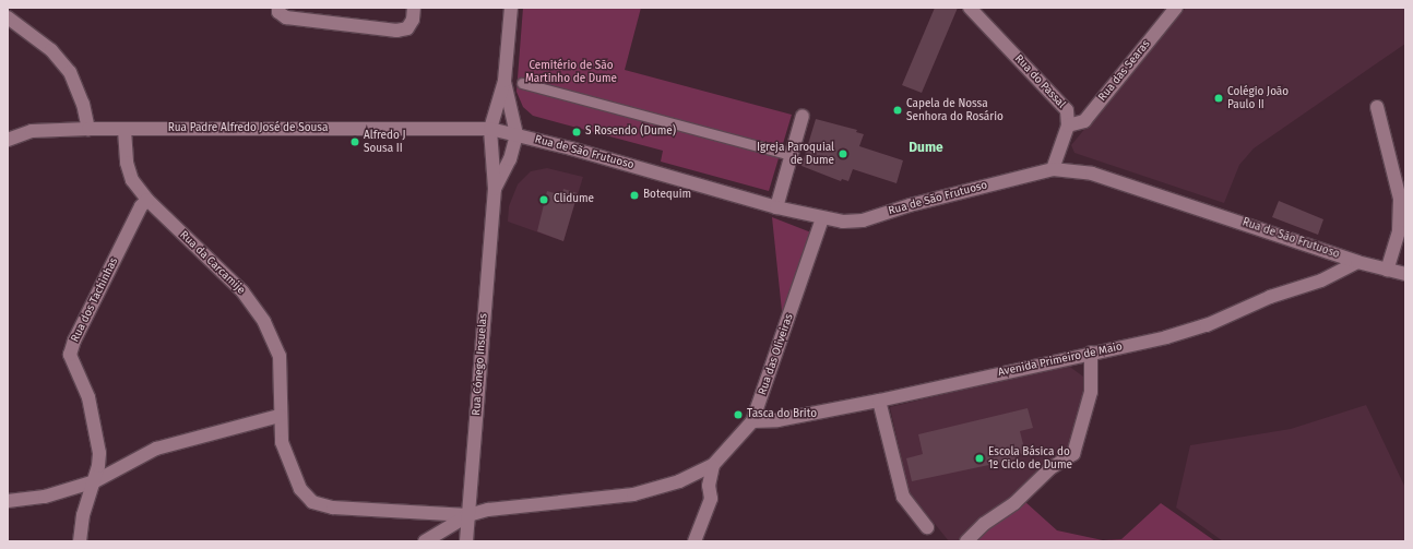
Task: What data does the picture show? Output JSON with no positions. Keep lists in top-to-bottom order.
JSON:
{
  "streets": {
    "street": [
      "Rua das Searas",
      "Rua do Passal",
      "Rua Padre Alfredo José de Sousa",
      "Rua de São Frutuoso",
      "Rua da Carcamije",
      "Rua dos Tachinhas",
      "Rua das Oliveiras",
      "Avenida Primeiro de Maio",
      "Rua Cónego Insuelas"
    ]
  },
  "crossings": [
    ["Rua das Searas", "Rua do Passal"],
    ["Rua Padre Alfredo José de Sousa", "Rua de São Frutuoso"],
    ["Rua Padre Alfredo José de Sousa", "Rua da Carcamije"],
    ["Rua Padre Alfredo José de Sousa", "Rua Cónego Insuelas"],
    ["Rua de São Frutuoso", "Rua das Oliveiras"],
    ["Rua de São Frutuoso", "Avenida Primeiro de Maio"],
    ["Rua de São Frutuoso", "Rua Cónego Insuelas"],
    ["Rua da Carcamije", "Rua dos Tachinhas"],
    ["Rua da Carcamije", "Rua das Oliveiras"],
    ["Rua da Carcamije", "Rua Cónego Insuelas"],
    ["Rua das Oliveiras", "Avenida Primeiro de Maio"],
    ["Rua das Oliveiras", "Rua Cónego Insuelas"]
  ],
  "districts": ["Dume"],
  "parks": ["Cemitério de São Martinho de Dume"],
  "places": [
    "Colégio João Paulo II",
    "Capela de Nossa Senhora do Rosário",
    "S Rosendo (Dume)",
    "Alfredo J Sousa II",
    "Igreja Paroquial de Dume",
    "Botequim",
    "Clidume",
    "Tasca do Brito",
    "Escola Básica do 1º Ciclo de Dume"
  ]
}
